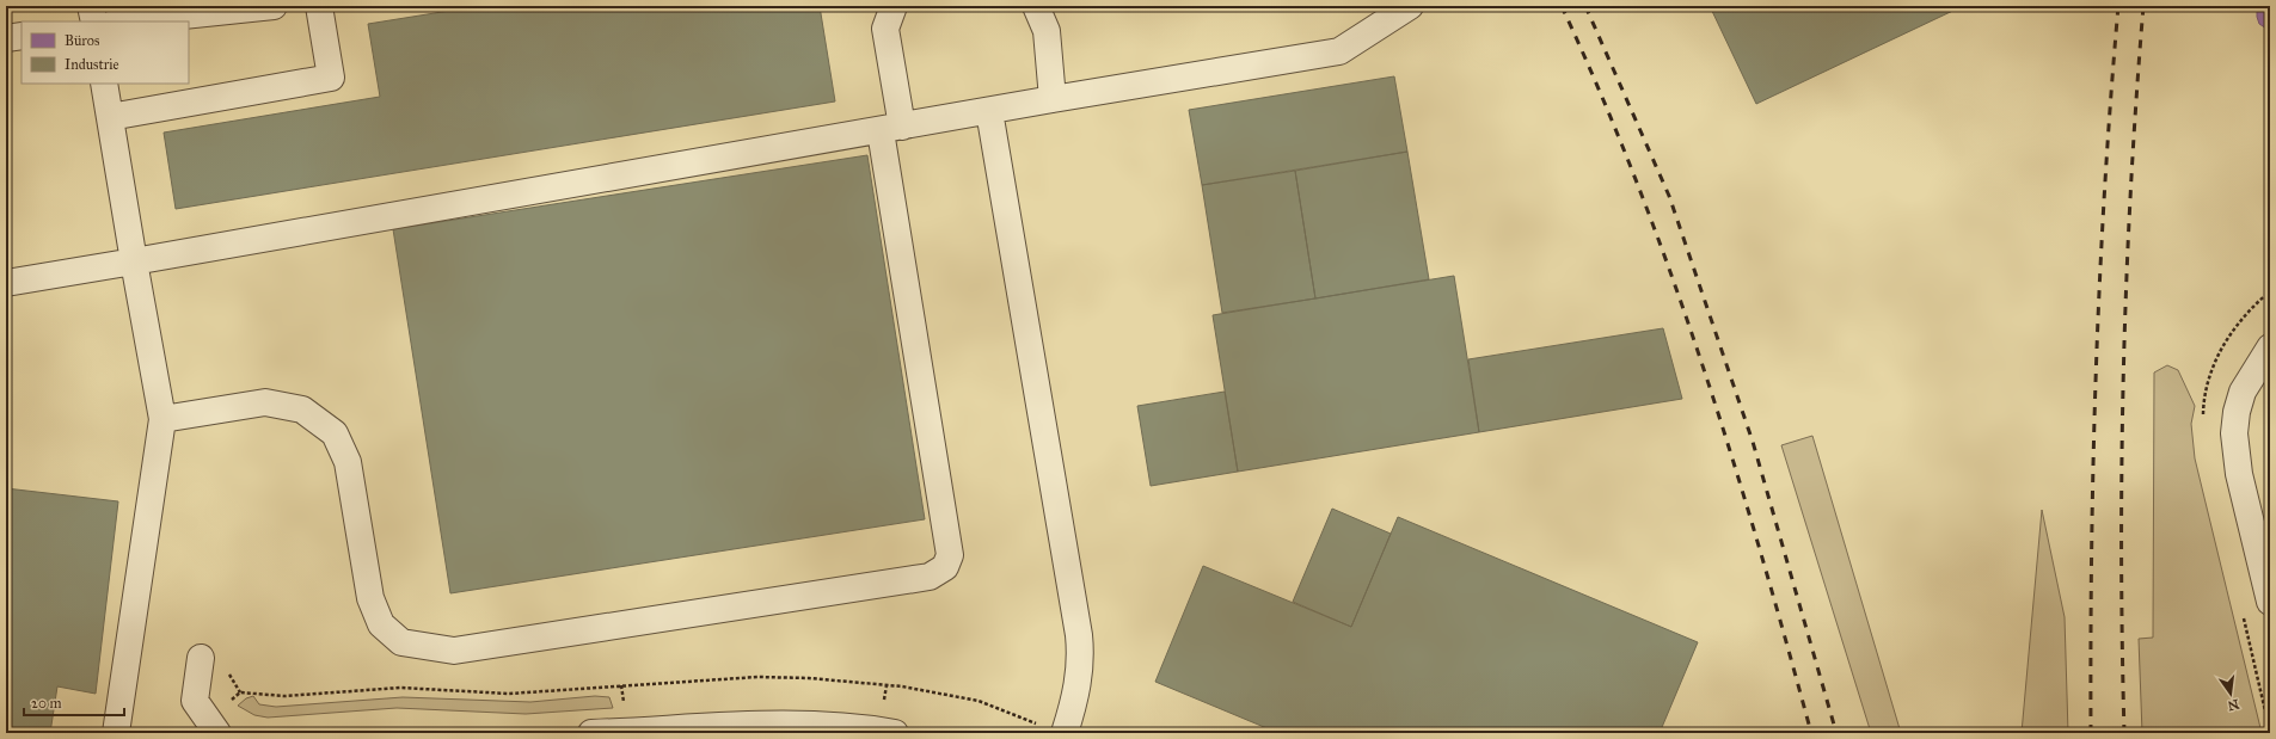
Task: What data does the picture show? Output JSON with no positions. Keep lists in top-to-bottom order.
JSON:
{
  "legend": ["Büros", "Industrie"],
  "scale_bar": "20 m",
  "north": "bottom"
}
